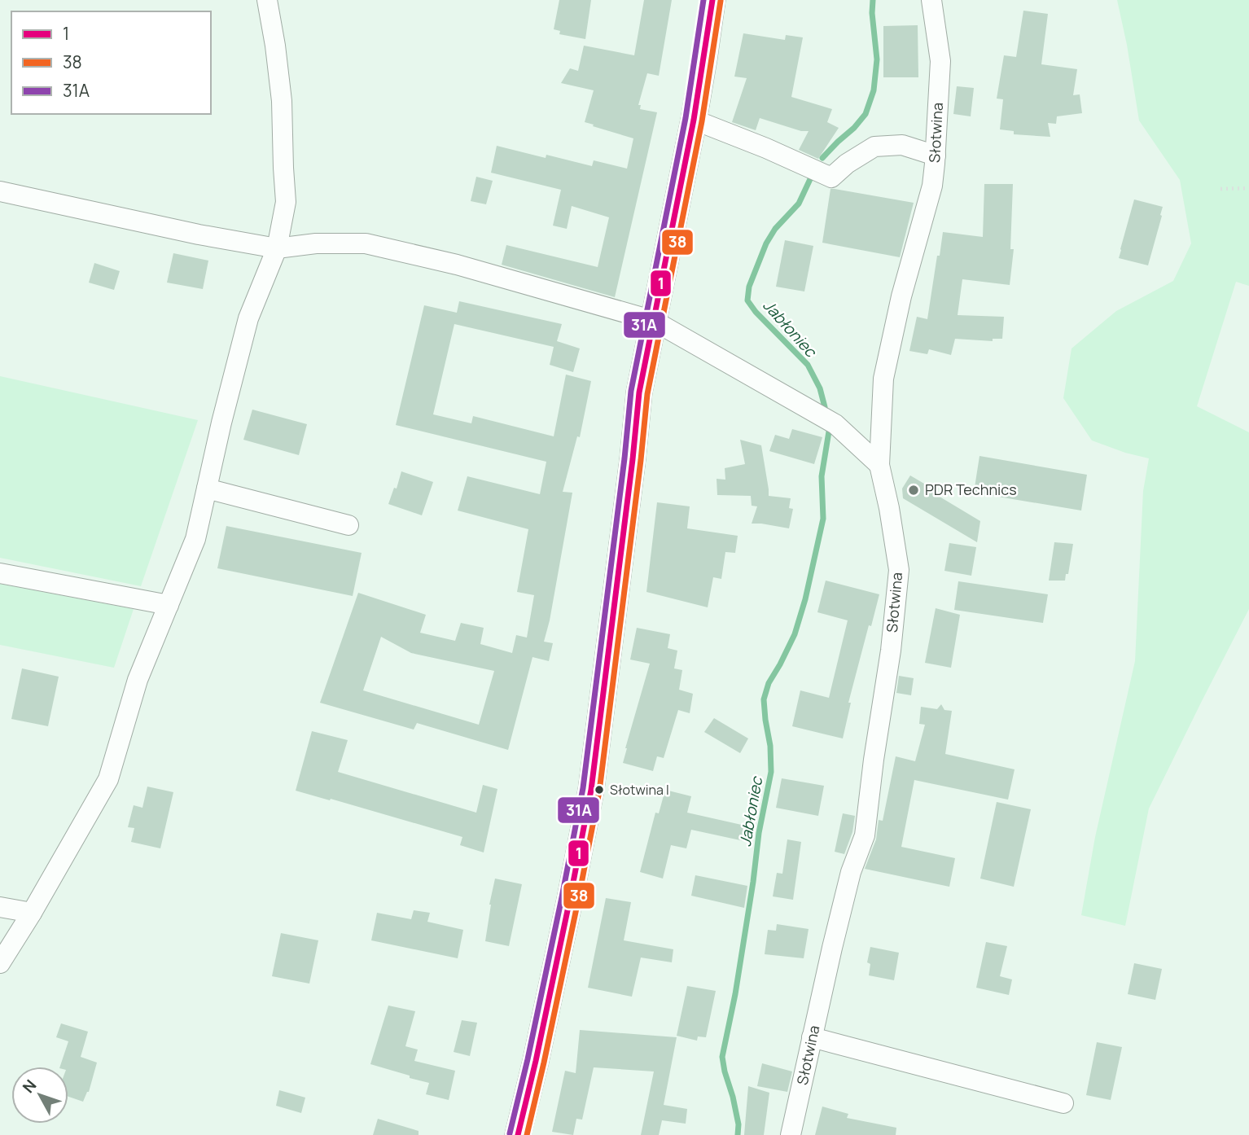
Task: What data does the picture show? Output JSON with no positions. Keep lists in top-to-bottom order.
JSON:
{
  "streets": {
    "street": ["Słotwina"]
  },
  "water": ["Jabłoniec"],
  "places": ["PDR Technics", "Słotwina I"],
  "lines": ["transit line 1", "transit line 31A", "transit line 38"],
  "legend": ["1", "38", "31A"],
  "north": "top left"
}
